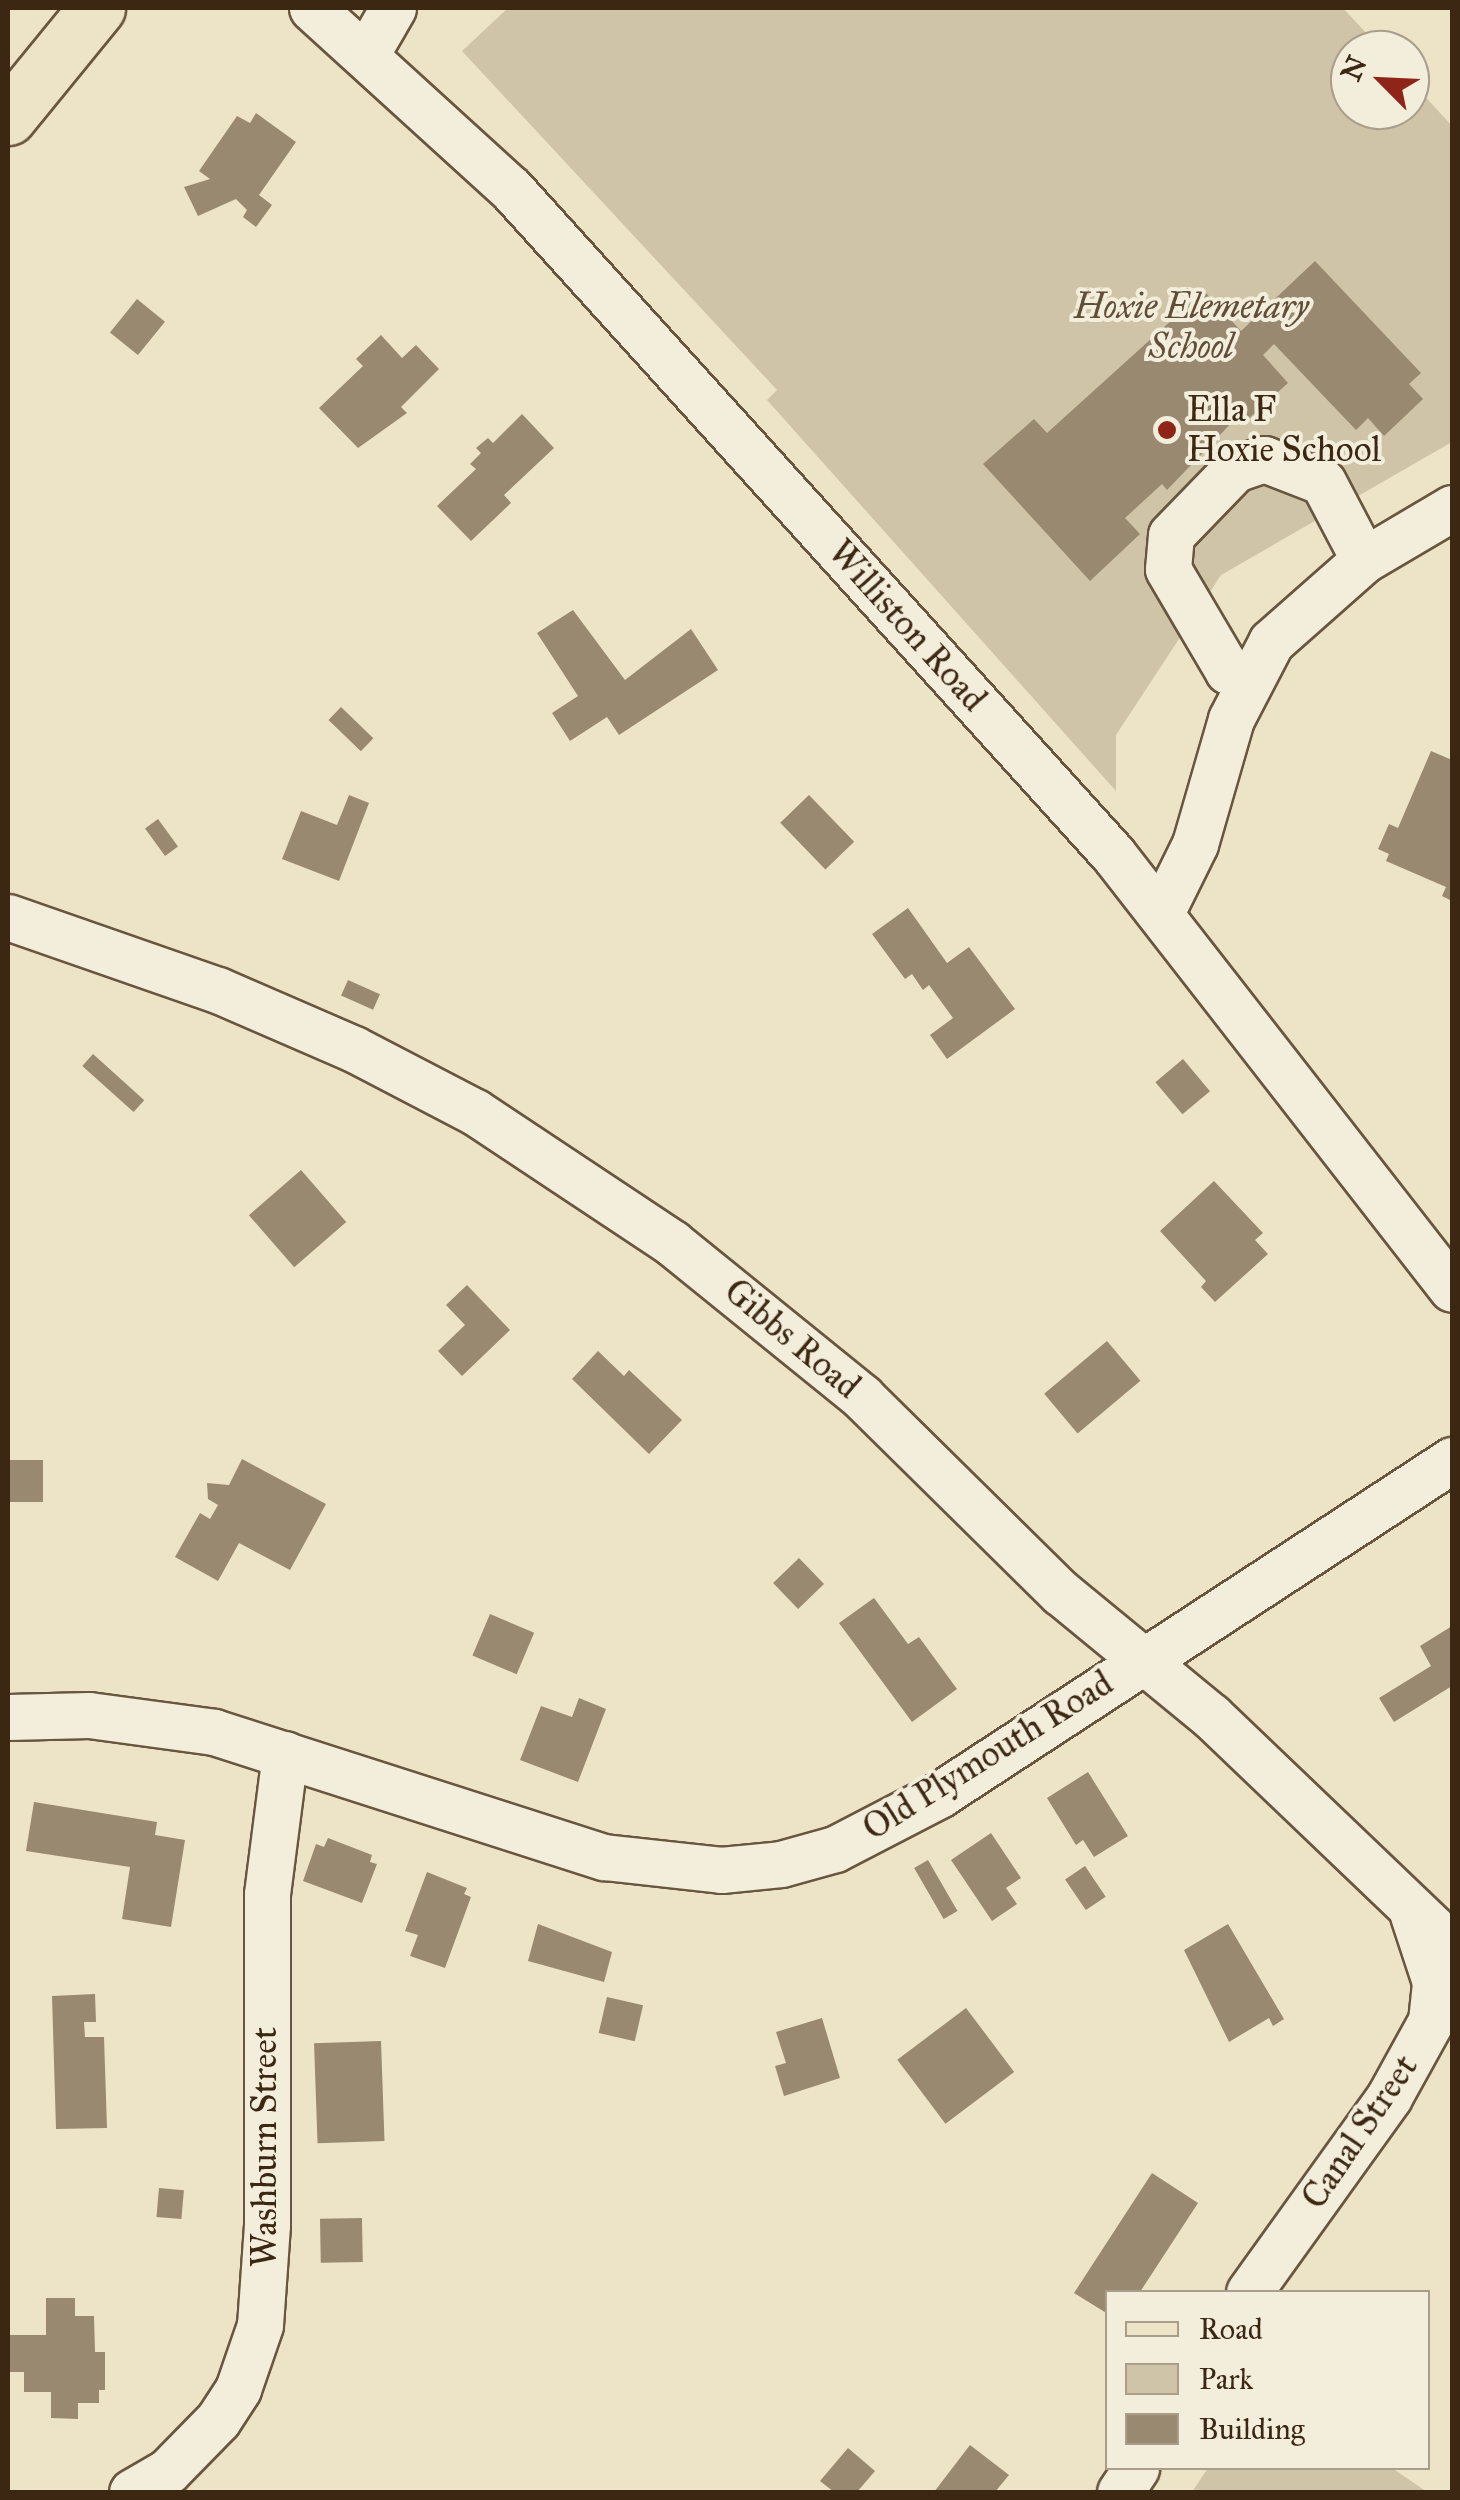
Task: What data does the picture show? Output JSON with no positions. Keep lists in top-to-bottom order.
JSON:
{
  "streets": {
    "street": [
      "Williston Road",
      "Gibbs Road",
      "Old Plymouth Road",
      "Canal Street",
      "Washburn Street"
    ]
  },
  "crossings": [
    ["Gibbs Road", "Old Plymouth Road"],
    ["Gibbs Road", "Canal Street"],
    ["Old Plymouth Road", "Washburn Street"]
  ],
  "parks": ["Hoxie Elemetary School"],
  "places": ["Ella F Hoxie School"],
  "legend": ["Road", "Park", "Building"],
  "north": "top left"
}
